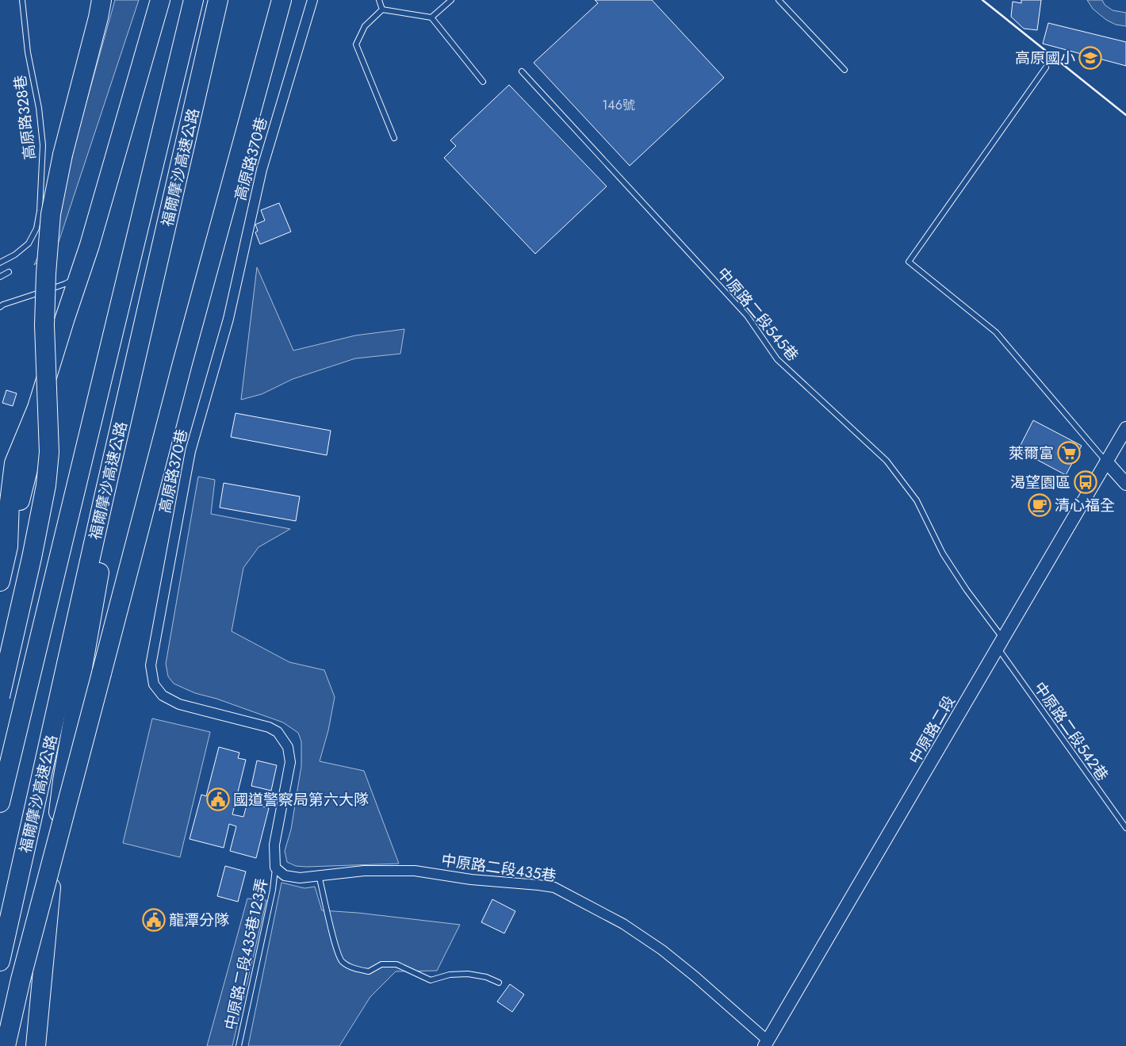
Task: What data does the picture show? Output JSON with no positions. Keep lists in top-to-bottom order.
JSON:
{
  "streets": {
    "highway": ["福爾摩沙高速公路"],
    "street": ["高原路370巷", "中原路二段", "中原路二段435巷"],
    "lane": [
      "高原路328巷",
      "中原路二段545巷",
      "中原路二段542巷",
      "中原路二段435巷123弄"
    ]
  },
  "crossings": [
    ["高原路370巷", "中原路二段435巷"],
    ["高原路370巷", "中原路二段435巷123弄"],
    ["中原路二段545巷", "中原路二段"],
    ["中原路二段545巷", "中原路二段542巷"],
    ["中原路二段", "中原路二段542巷"],
    ["中原路二段", "中原路二段435巷"],
    ["中原路二段435巷", "中原路二段435巷123弄"]
  ],
  "places": {
    "school or university": ["高原國小"],
    "supermarket": ["萊爾富"],
    "bus stop": ["渴望園區"],
    "cafe": ["清心福全"],
    "public building": ["國道警察局第六大隊", "龍潭分隊"]
  },
  "house_numbers": ["146號"]
}
